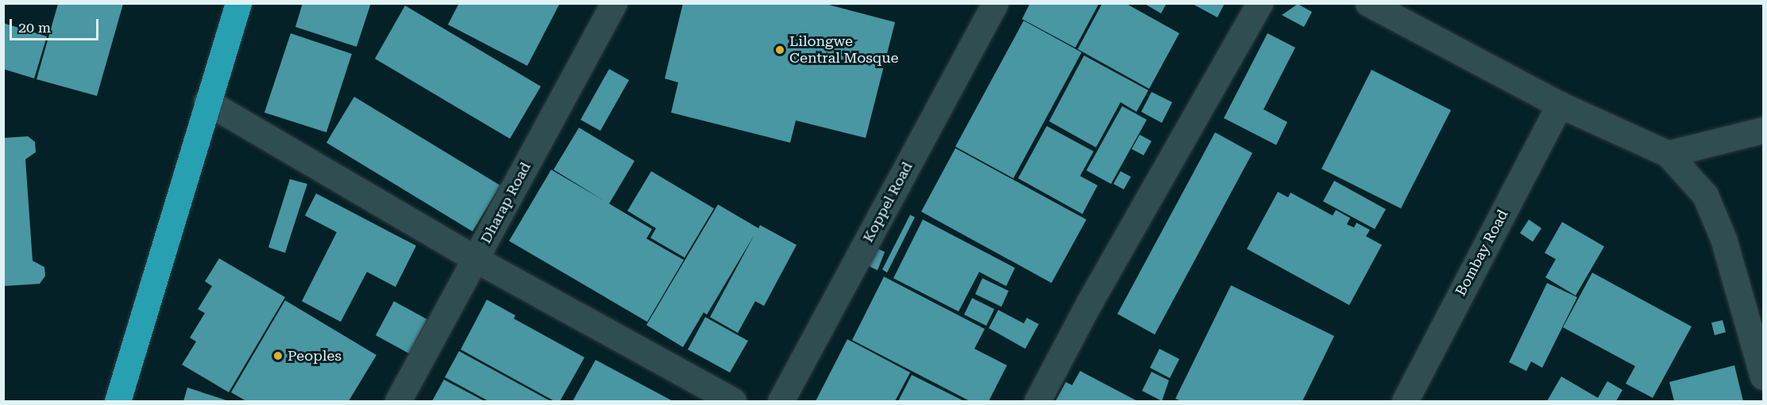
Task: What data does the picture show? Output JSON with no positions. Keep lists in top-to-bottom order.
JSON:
{
  "streets": {
    "street": ["Koppel Road", "Dharap Road", "Bombay Road"]
  },
  "places": ["Lilongwe Central Mosque", "Peoples"],
  "scale_bar": "20 m"
}
